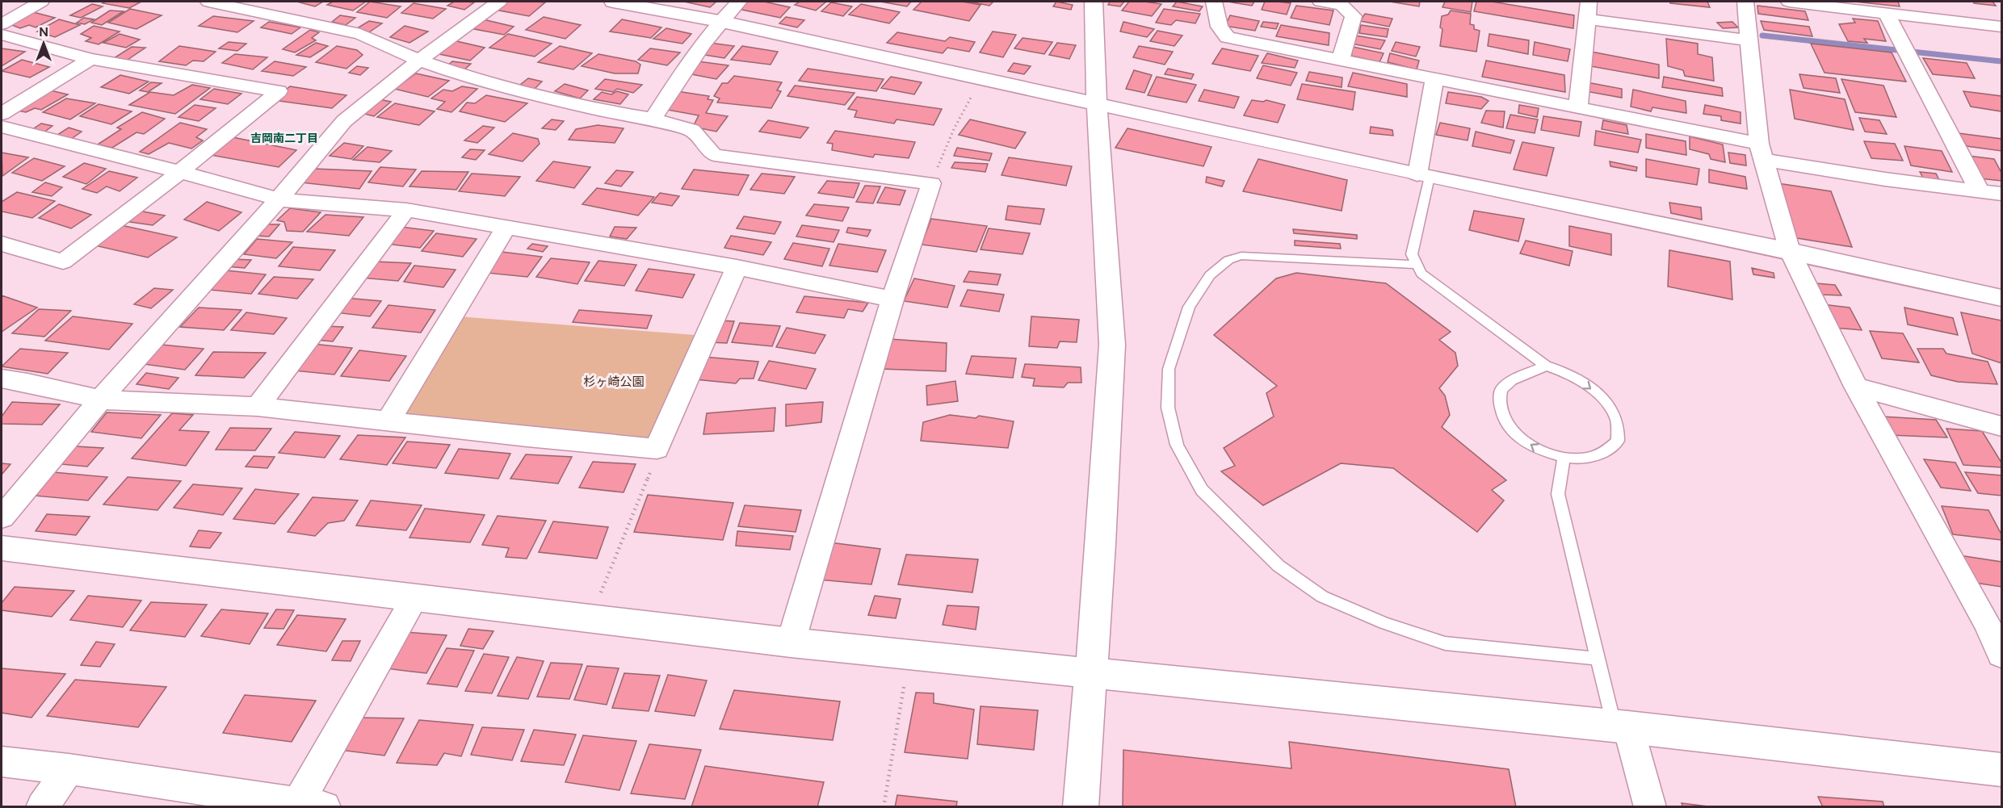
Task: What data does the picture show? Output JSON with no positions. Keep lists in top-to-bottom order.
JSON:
{
  "districts": ["吉岡南二丁目"],
  "parks": ["杉ヶ崎公園"],
  "north": "top"
}
